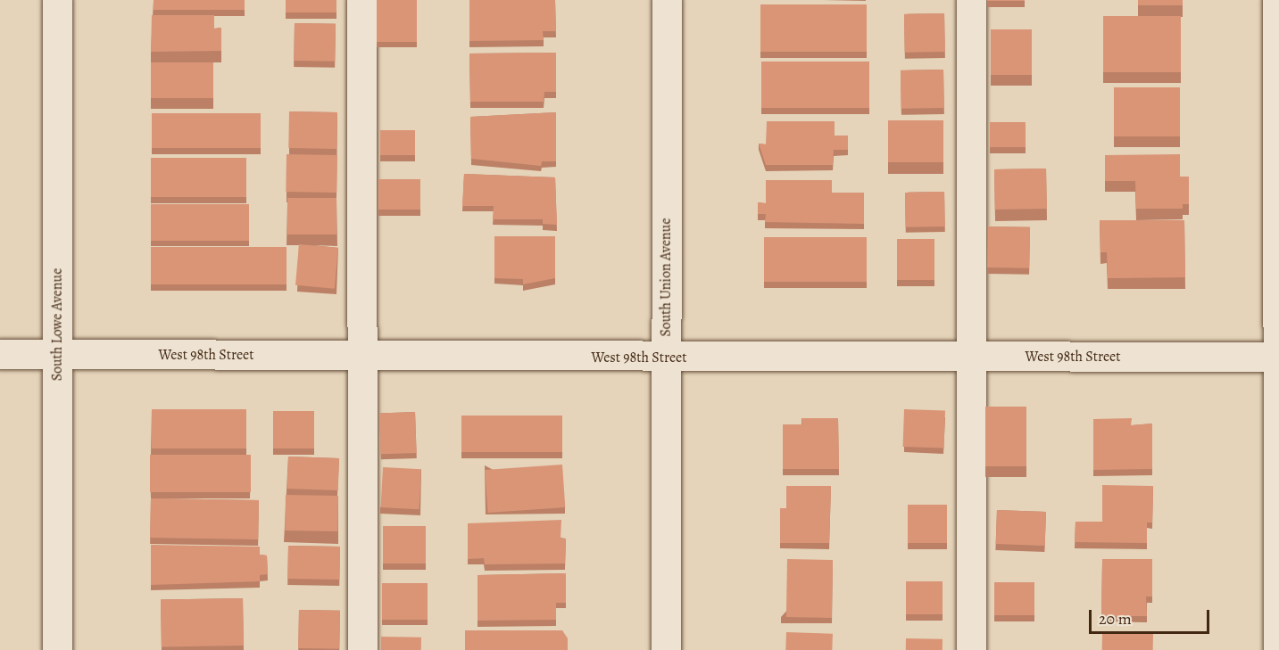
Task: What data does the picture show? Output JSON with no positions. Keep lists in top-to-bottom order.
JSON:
{
  "streets": {
    "street": ["South Union Avenue", "South Lowe Avenue", "West 98th Street"]
  },
  "crossings": [
    ["South Union Avenue", "West 98th Street"],
    ["South Lowe Avenue", "West 98th Street"]
  ],
  "scale_bar": "20 m"
}
